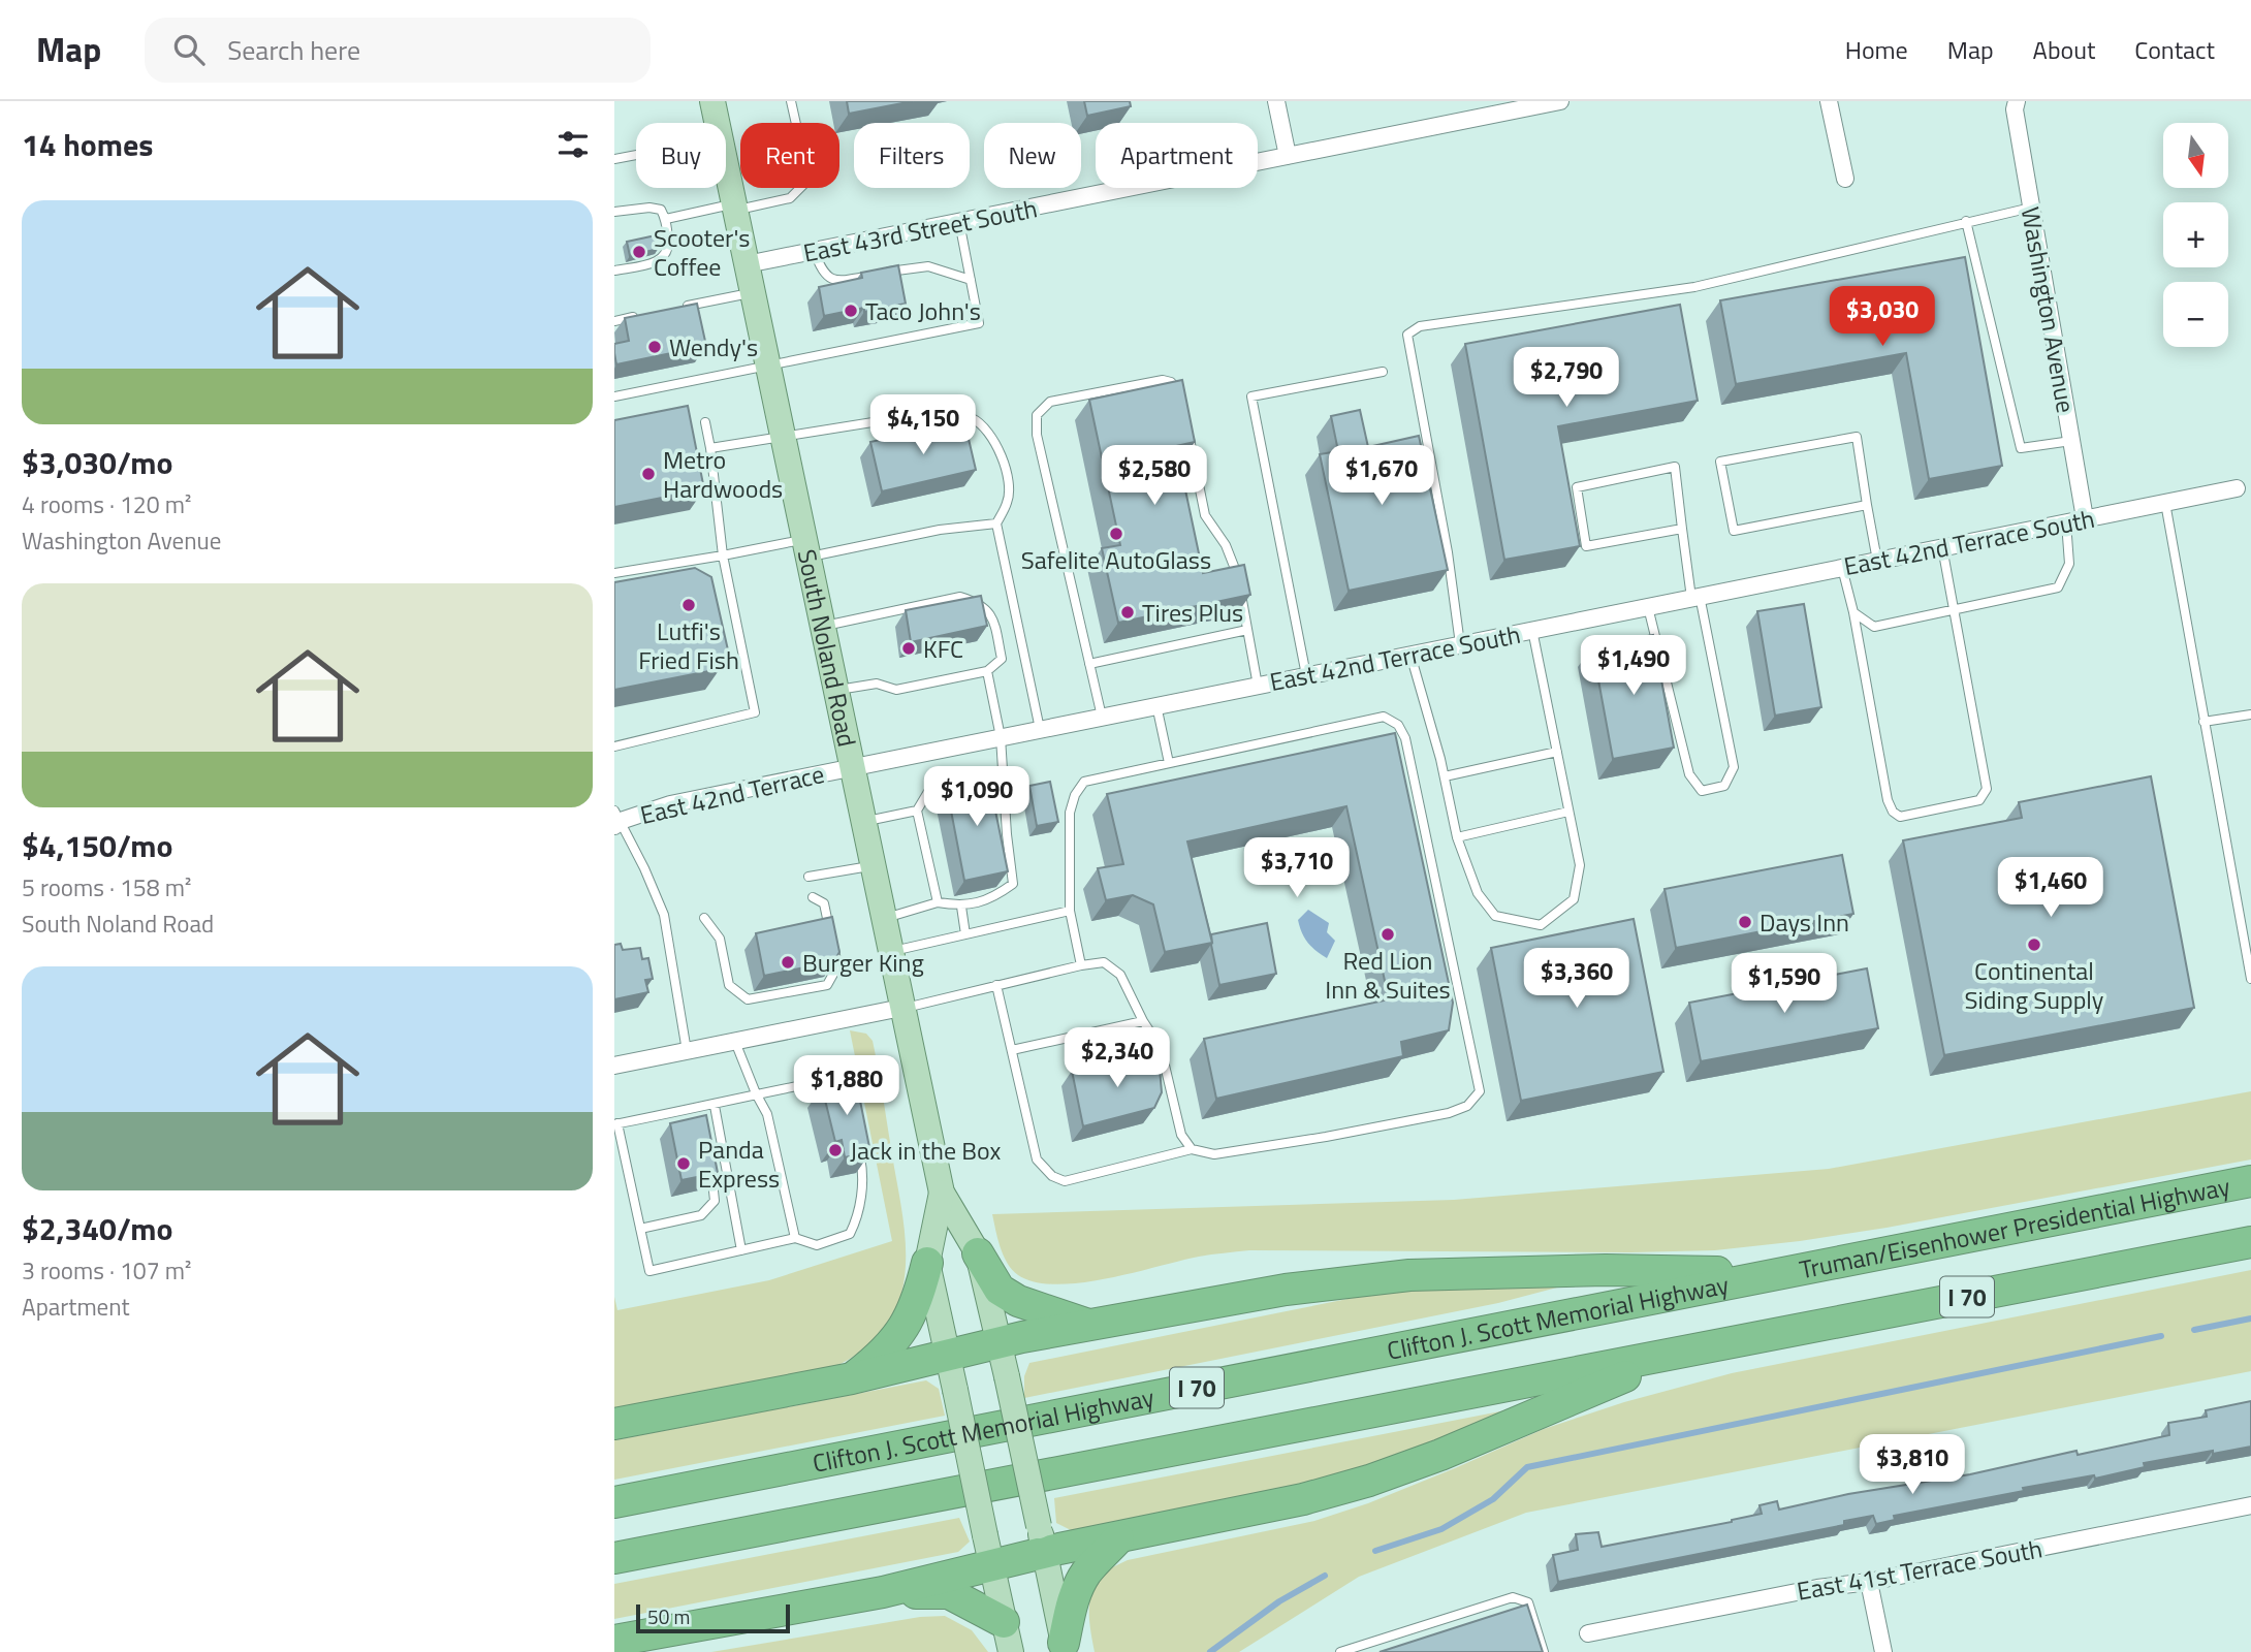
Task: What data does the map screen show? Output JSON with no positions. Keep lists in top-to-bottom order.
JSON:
{
  "streets": {
    "highway": ["Truman/Eisenhower Presidential Highway", "I 70", "Clifton J. Scott Memorial Highway"],
    "main road": ["South Noland Road"],
    "street": [
      "East 43rd Street South",
      "Washington Avenue",
      "East 42nd Terrace South",
      "East 42nd Terrace",
      "East 41st Terrace South"
    ]
  },
  "crossings": [
    ["East 43rd Street South", "South Noland Road"],
    ["Washington Avenue", "East 42nd Terrace South"],
    ["East 42nd Terrace South", "South Noland Road"],
    ["East 42nd Terrace South", "East 42nd Terrace"],
    ["South Noland Road", "East 42nd Terrace"],
    ["Truman/Eisenhower Presidential Highway", "Clifton J. Scott Memorial Highway"]
  ],
  "places": [
    "Scooter's Coffee",
    "Taco John's",
    "Wendy's",
    "Metro Hardwoods",
    "Safelite AutoGlass",
    "Lutfi's Fried Fish",
    "Tires Plus",
    "KFC",
    "Days Inn",
    "Red Lion Inn & Suites",
    "Continental Siding Supply",
    "Burger King",
    "Jack in the Box",
    "Panda Express"
  ],
  "scale_bar": "50 m",
  "north": "bottom",
  "page": {
    "header": "Map",
    "search": "Search here",
    "nav": [
      "Home",
      "Map",
      "About",
      "Contact"
    ],
    "heading": "14 homes",
    "map_buttons": ["+", "−"],
    "chip": [
      "Buy",
      "Rent",
      "Filters",
      "New",
      "Apartment"
    ],
    "list": [
      {
        "name": "$3,030/mo",
        "note": "4 rooms · 120 m² · Washington Avenue"
      },
      {
        "name": "$4,150/mo",
        "note": "5 rooms · 158 m² · South Noland Road"
      },
      {
        "name": "$2,340/mo",
        "note": "3 rooms · 107 m² · Apartment"
      }
    ],
    "price": [
      "$3,030",
      "$2,790",
      "$4,150",
      "$2,580",
      "$1,670",
      "$1,490",
      "$1,090",
      "$3,710",
      "$1,460",
      "$3,360",
      "$1,590",
      "$2,340",
      "$1,880",
      "$3,810"
    ],
    "scale": "50 m"
  }
}
